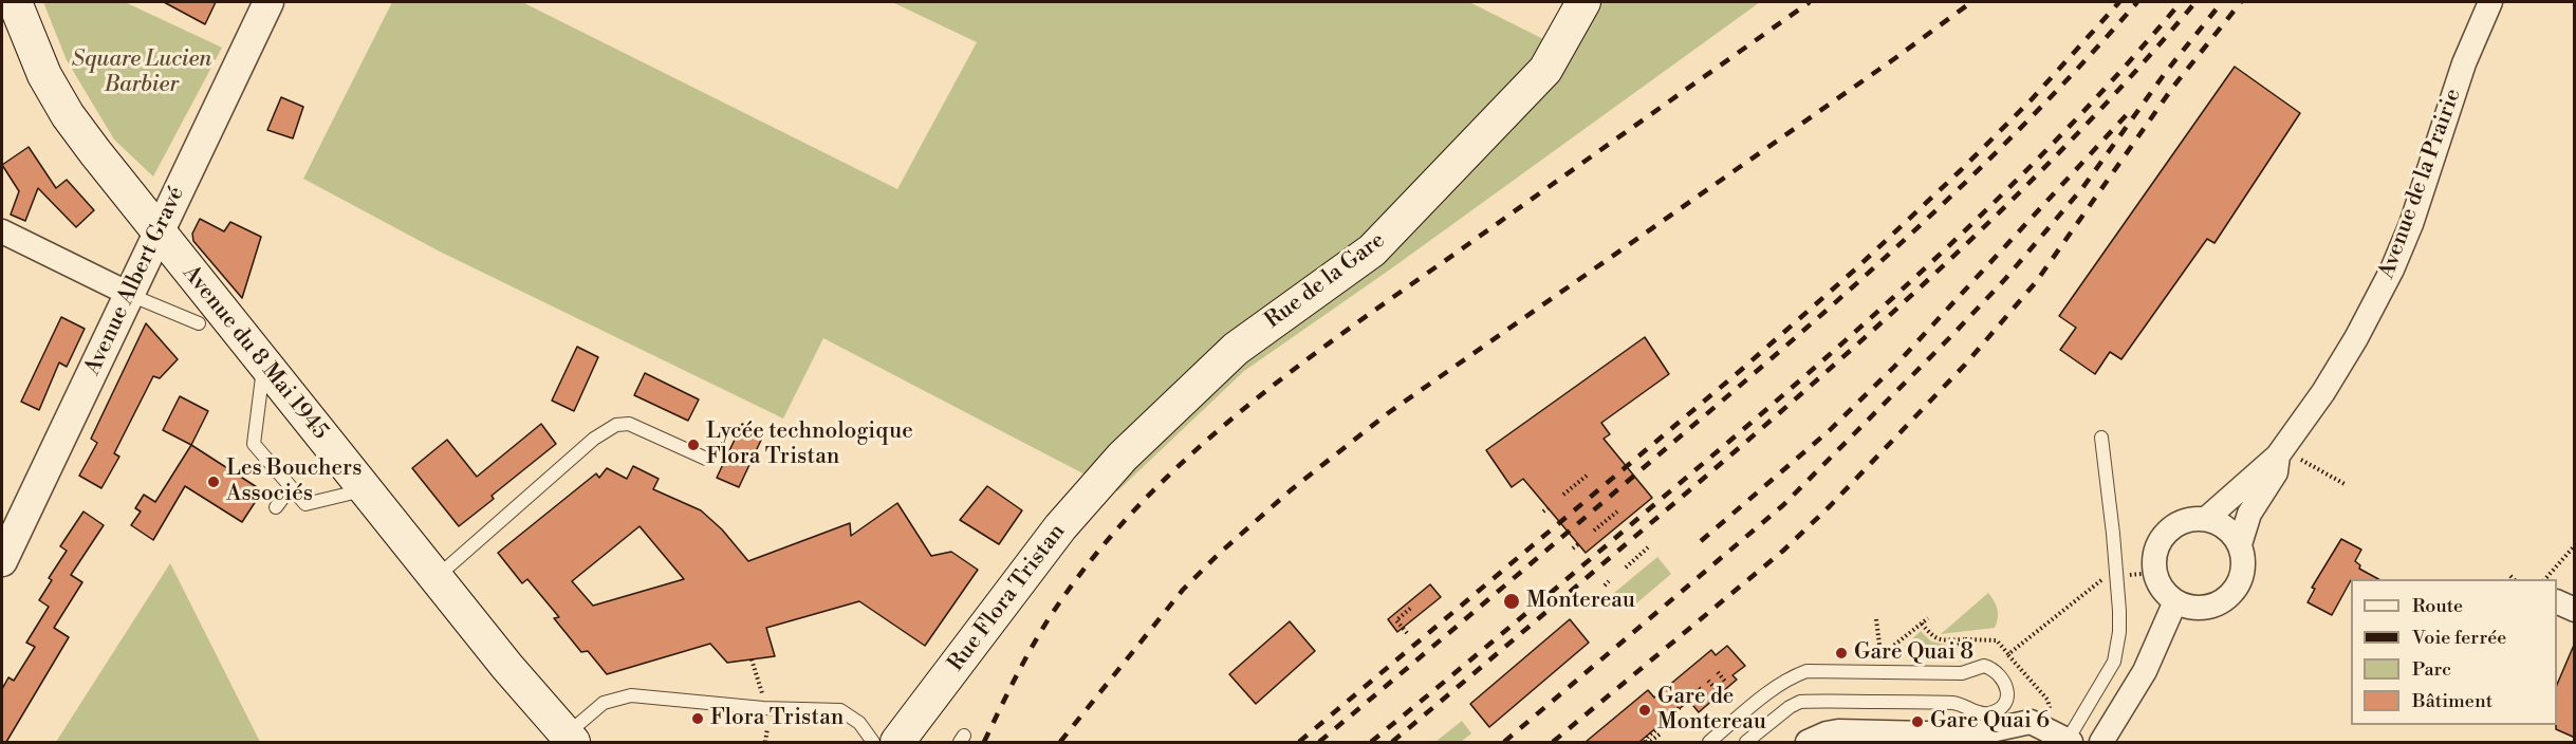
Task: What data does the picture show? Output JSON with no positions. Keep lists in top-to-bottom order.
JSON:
{
  "streets": {
    "main road": ["Rue de la Gare", "Avenue du 8 Mai 1945", "Rue Flora Tristan"],
    "street": ["Avenue de la Prairie", "Avenue Albert Gravé"]
  },
  "crossings": [
    ["Avenue Albert Gravé", "Avenue du 8 Mai 1945"],
    ["Rue de la Gare", "Rue Flora Tristan"]
  ],
  "parks": ["Square Lucien Barbier"],
  "places": [
    "Lycée technologique Flora Tristan",
    "Les Bouchers Associés",
    "Montereau",
    "Gare Quai 8",
    "Gare de Montereau",
    "Flora Tristan",
    "Gare Quai 6"
  ],
  "legend": [
    "Route",
    "Voie ferrée",
    "Parc",
    "Bâtiment"
  ]
}
